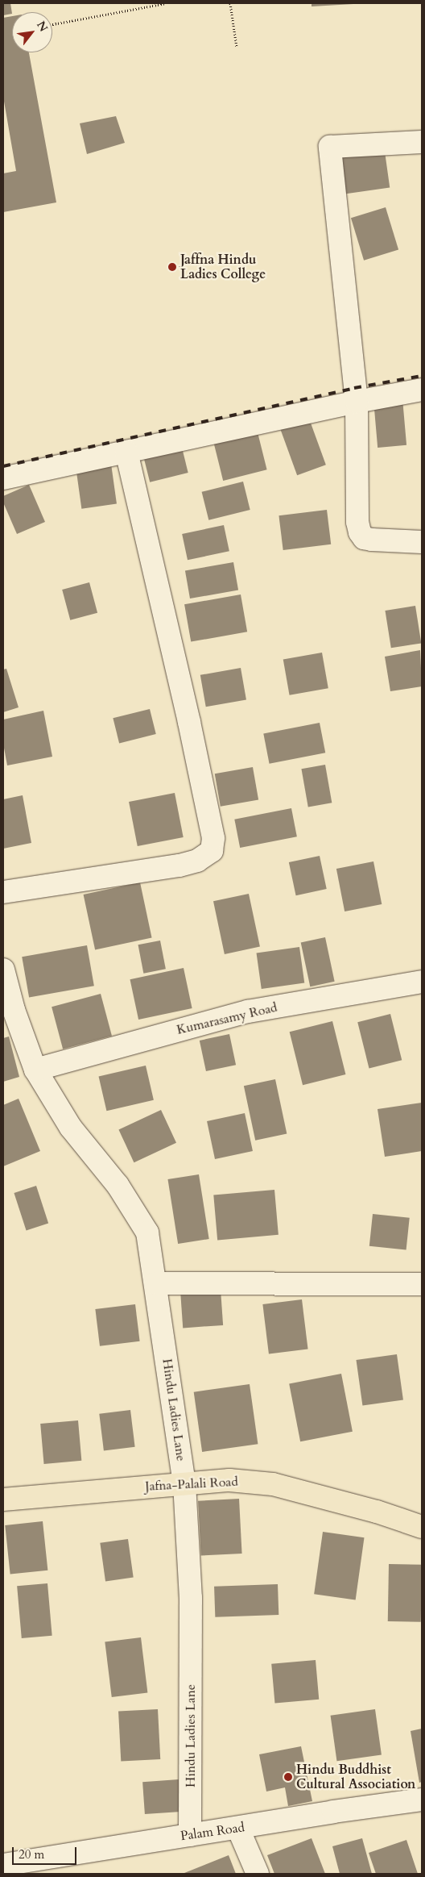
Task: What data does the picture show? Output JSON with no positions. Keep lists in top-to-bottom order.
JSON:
{
  "streets": {
    "main road": ["Jafna-Palali Road"],
    "street": ["Kumarasamy Road", "Hindu Ladies Lane", "Palam Road"]
  },
  "crossings": [
    ["Kumarasamy Road", "Hindu Ladies Lane"],
    ["Hindu Ladies Lane", "Jafna-Palali Road"],
    ["Hindu Ladies Lane", "Palam Road"]
  ],
  "places": ["Jaffna Hindu Ladies College", "Hindu Buddhist Cultural Association"],
  "scale_bar": "20 m",
  "north": "top right"
}
